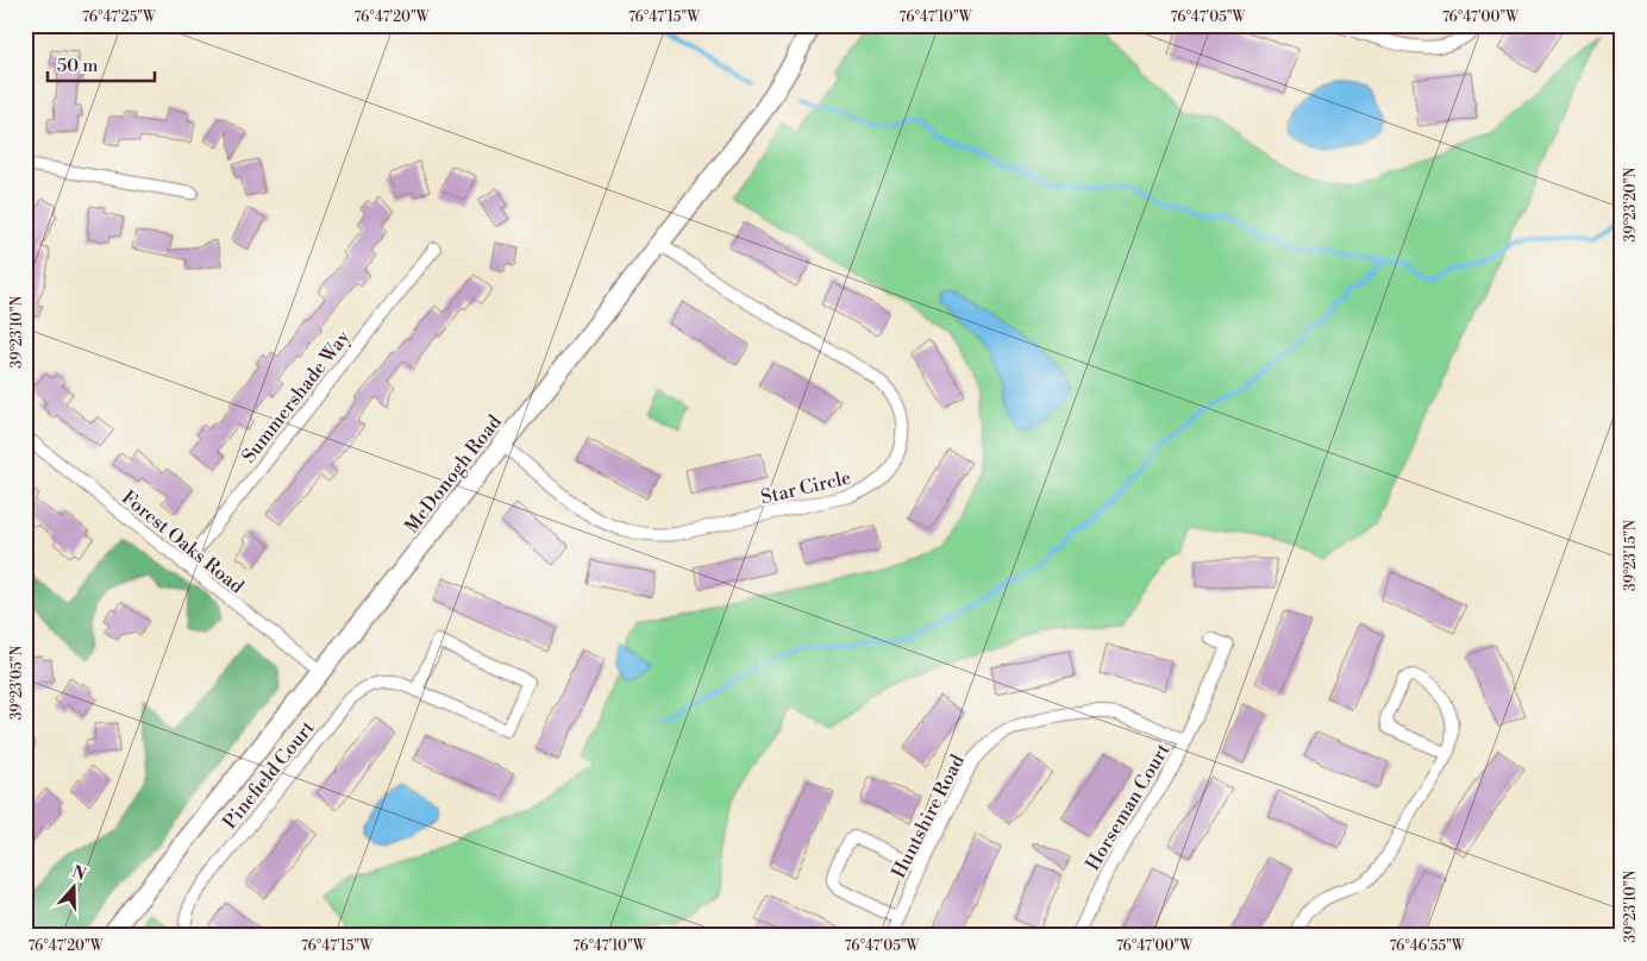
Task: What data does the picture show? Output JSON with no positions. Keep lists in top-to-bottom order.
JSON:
{
  "streets": {
    "main road": ["McDonogh Road"],
    "street": [
      "Summershade Way",
      "Star Circle",
      "Forest Oaks Road",
      "Pinefield Court",
      "Horseman Court",
      "Huntshire Road"
    ]
  },
  "crossings": [
    ["Summershade Way", "Forest Oaks Road"],
    ["McDonogh Road", "Star Circle"],
    ["McDonogh Road", "Forest Oaks Road"],
    ["Horseman Court", "Huntshire Road"]
  ],
  "scale_bar": "50 m",
  "north": "top",
  "coordinates": [
    "76°47'25\"W",
    "76°47'20\"W",
    "76°47'15\"W",
    "76°47'10\"W",
    "76°47'05\"W",
    "76°47'00\"W",
    "39°23'20\"N",
    "39°23'10\"N",
    "39°23'15\"N",
    "39°23'05\"N",
    "76°46'55\"W"
  ]
}
